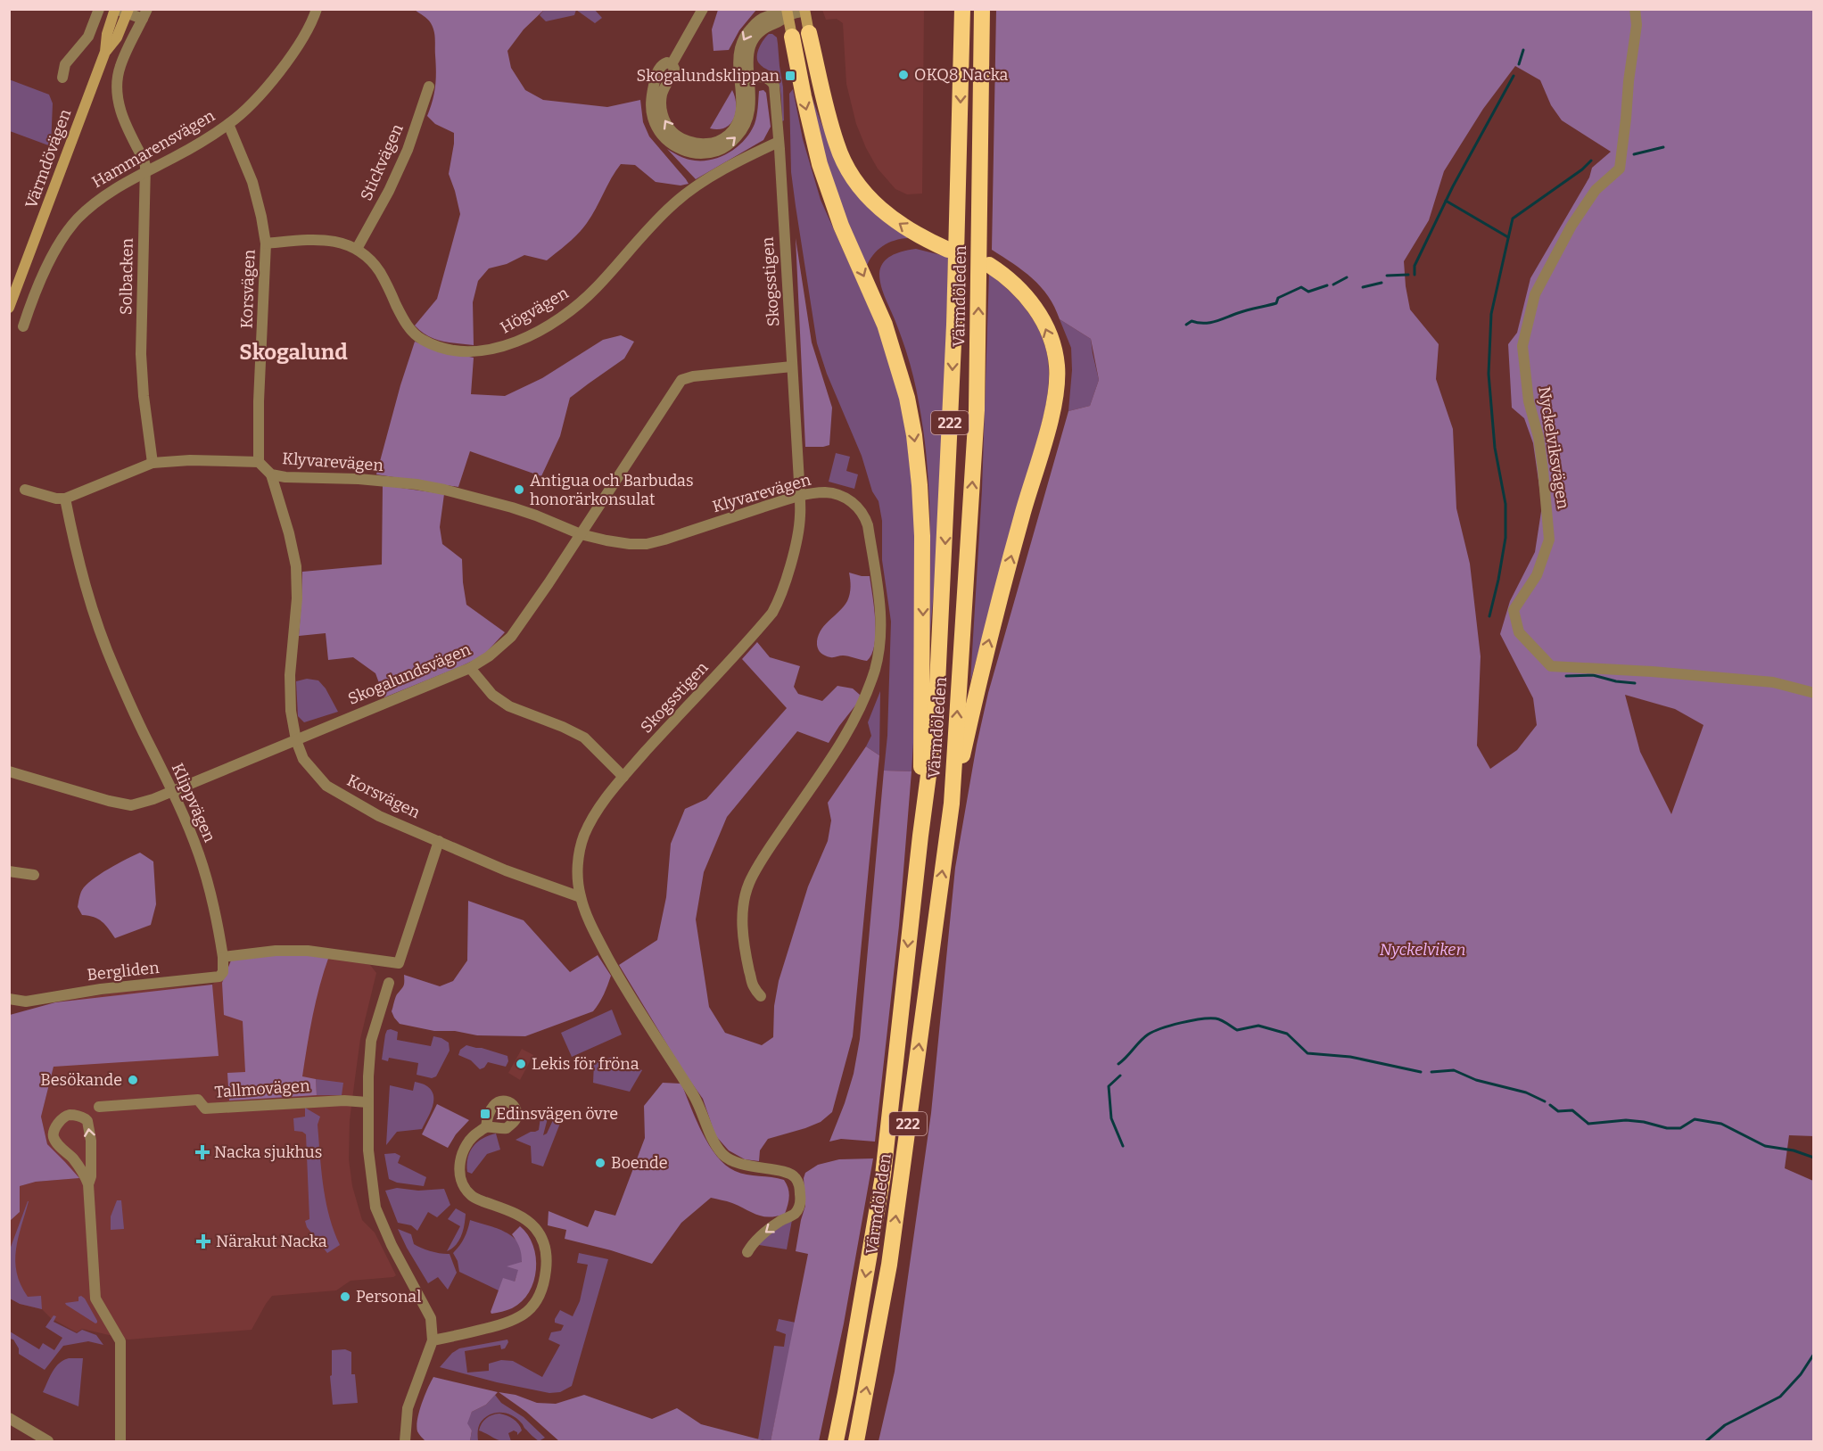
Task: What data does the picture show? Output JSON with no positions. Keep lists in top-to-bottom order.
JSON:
{
  "streets": {
    "highway": ["Värmdöleden", "222"],
    "main road": ["Värmdövägen"],
    "street": [
      "Hammarensvägen",
      "Stickvägen",
      "Solbacken",
      "Skogsstigen",
      "Korsvägen",
      "Högvägen",
      "Nyckelviksvägen",
      "Klyvarevägen",
      "Skogalundsvägen",
      "Klippvägen",
      "Bergliden",
      "Tallmovägen"
    ]
  },
  "crossings": [
    ["Hammarensvägen", "Solbacken"],
    ["Hammarensvägen", "Korsvägen"],
    ["Värmdövägen", "Solbacken"],
    ["Stickvägen", "Högvägen"],
    ["Solbacken", "Klyvarevägen"],
    ["Skogsstigen", "Korsvägen"],
    ["Skogsstigen", "Högvägen"],
    ["Skogsstigen", "Klyvarevägen"],
    ["Skogsstigen", "Skogalundsvägen"],
    ["Korsvägen", "Högvägen"],
    ["Korsvägen", "Klyvarevägen"],
    ["Korsvägen", "Skogalundsvägen"],
    ["Klyvarevägen", "Skogalundsvägen"],
    ["Klyvarevägen", "Klippvägen"],
    ["Skogalundsvägen", "Klippvägen"],
    ["Klippvägen", "Bergliden"]
  ],
  "districts": ["Skogalund"],
  "parks": ["Nyckelviken"],
  "places": {
    "other": [
      "OKQ8 Nacka",
      "Antigua och Barbudas honorärkonsulat",
      "Lekis för fröna",
      "Besökande",
      "Boende",
      "Personal"
    ],
    "transit": ["Skogalundsklippan", "Edinsvägen övre"],
    "health": ["Nacka sjukhus", "Närakut Nacka"]
  }
}
